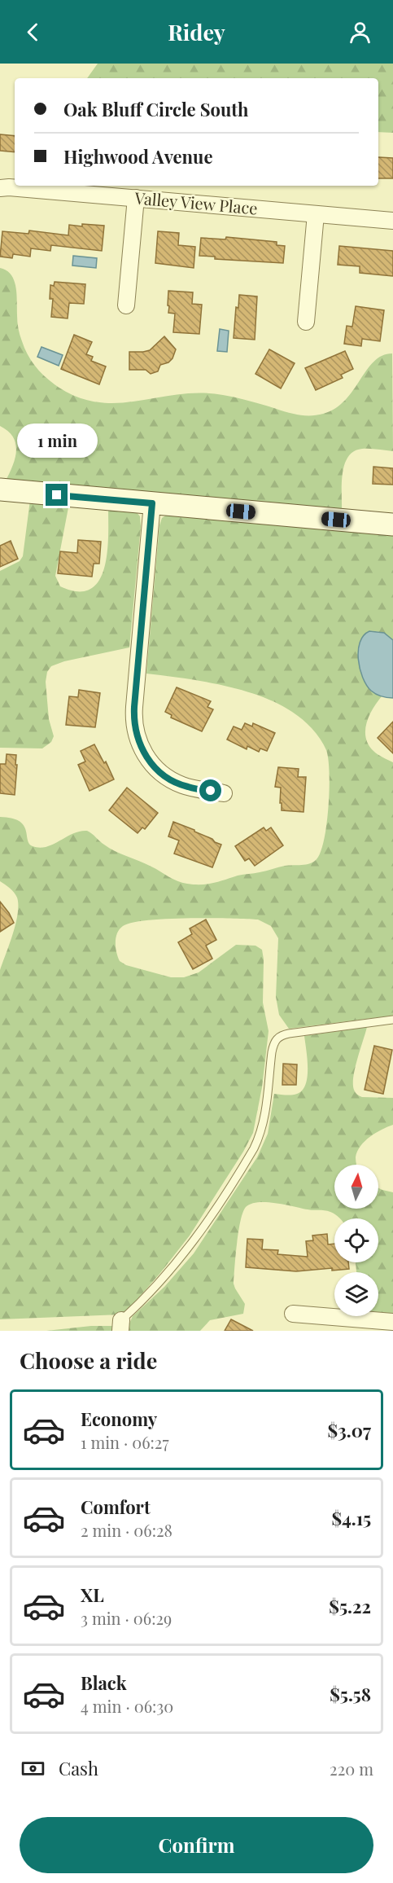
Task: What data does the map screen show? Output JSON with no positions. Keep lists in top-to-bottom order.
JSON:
{
  "streets": {
    "street": ["Valley View Place"]
  },
  "north": "top",
  "page": {
    "header": "Ridey",
    "banner": ["Oak Bluff Circle South", "Highwood Avenue"],
    "bubble": "1 min",
    "heading": "Choose a ride",
    "list": [
      {
        "name": "Economy",
        "note": "1 min · 06:27",
        "value": "$3.07"
      },
      {
        "name": "Comfort",
        "note": "2 min · 06:28",
        "value": "$4.15"
      },
      {
        "name": "XL",
        "note": "3 min · 06:29",
        "value": "$5.22"
      },
      {
        "name": "Black",
        "note": "4 min · 06:30",
        "value": "$5.58"
      }
    ],
    "pay": ["Cash", "220 m"],
    "buttons": "Confirm"
  }
}
